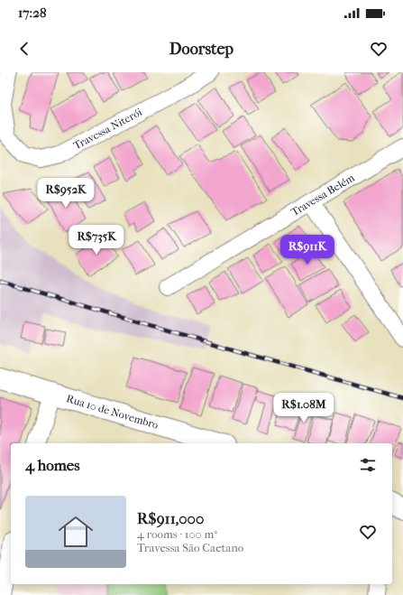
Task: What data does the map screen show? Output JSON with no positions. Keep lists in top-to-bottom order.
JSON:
{
  "streets": {
    "main road": ["Rua 10 de Novembro"],
    "street": ["Travessa Niterói", "Travessa Belém"]
  },
  "page": {
    "status": "17:28",
    "header": "Doorstep",
    "price": [
      "R$952K",
      "R$735K",
      "R$911K",
      "R$1.08M"
    ],
    "heading": "4 homes",
    "list": [
      {
        "name": "R$911,000",
        "note": "4 rooms · 100 m² · Travessa São Caetano"
      }
    ]
  }
}
